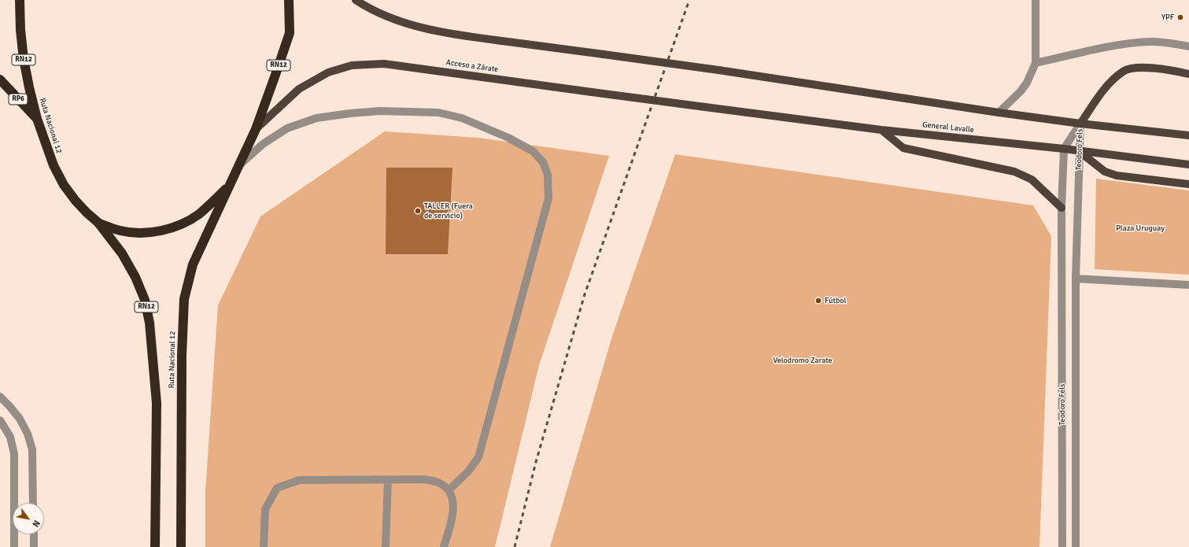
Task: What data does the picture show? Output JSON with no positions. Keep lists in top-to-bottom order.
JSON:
{
  "streets": {
    "highway": ["RN12", "RP6", "Ruta Nacional 12"],
    "main road": ["Acceso a Zárate", "General Lavalle"],
    "street": ["Teodoro Fels"]
  },
  "crossings": [
    ["Acceso a Zárate", "Ruta Nacional 12"],
    ["Acceso a Zárate", "General Lavalle"],
    ["RP6", "Ruta Nacional 12"],
    ["General Lavalle", "Teodoro Fels"]
  ],
  "parks": ["Plaza Uruguay", "Velodromo Zarate"],
  "places": ["YPF", "TALLER (Fuera de servicio)", "Fútbol"],
  "north": "bottom right"
}
